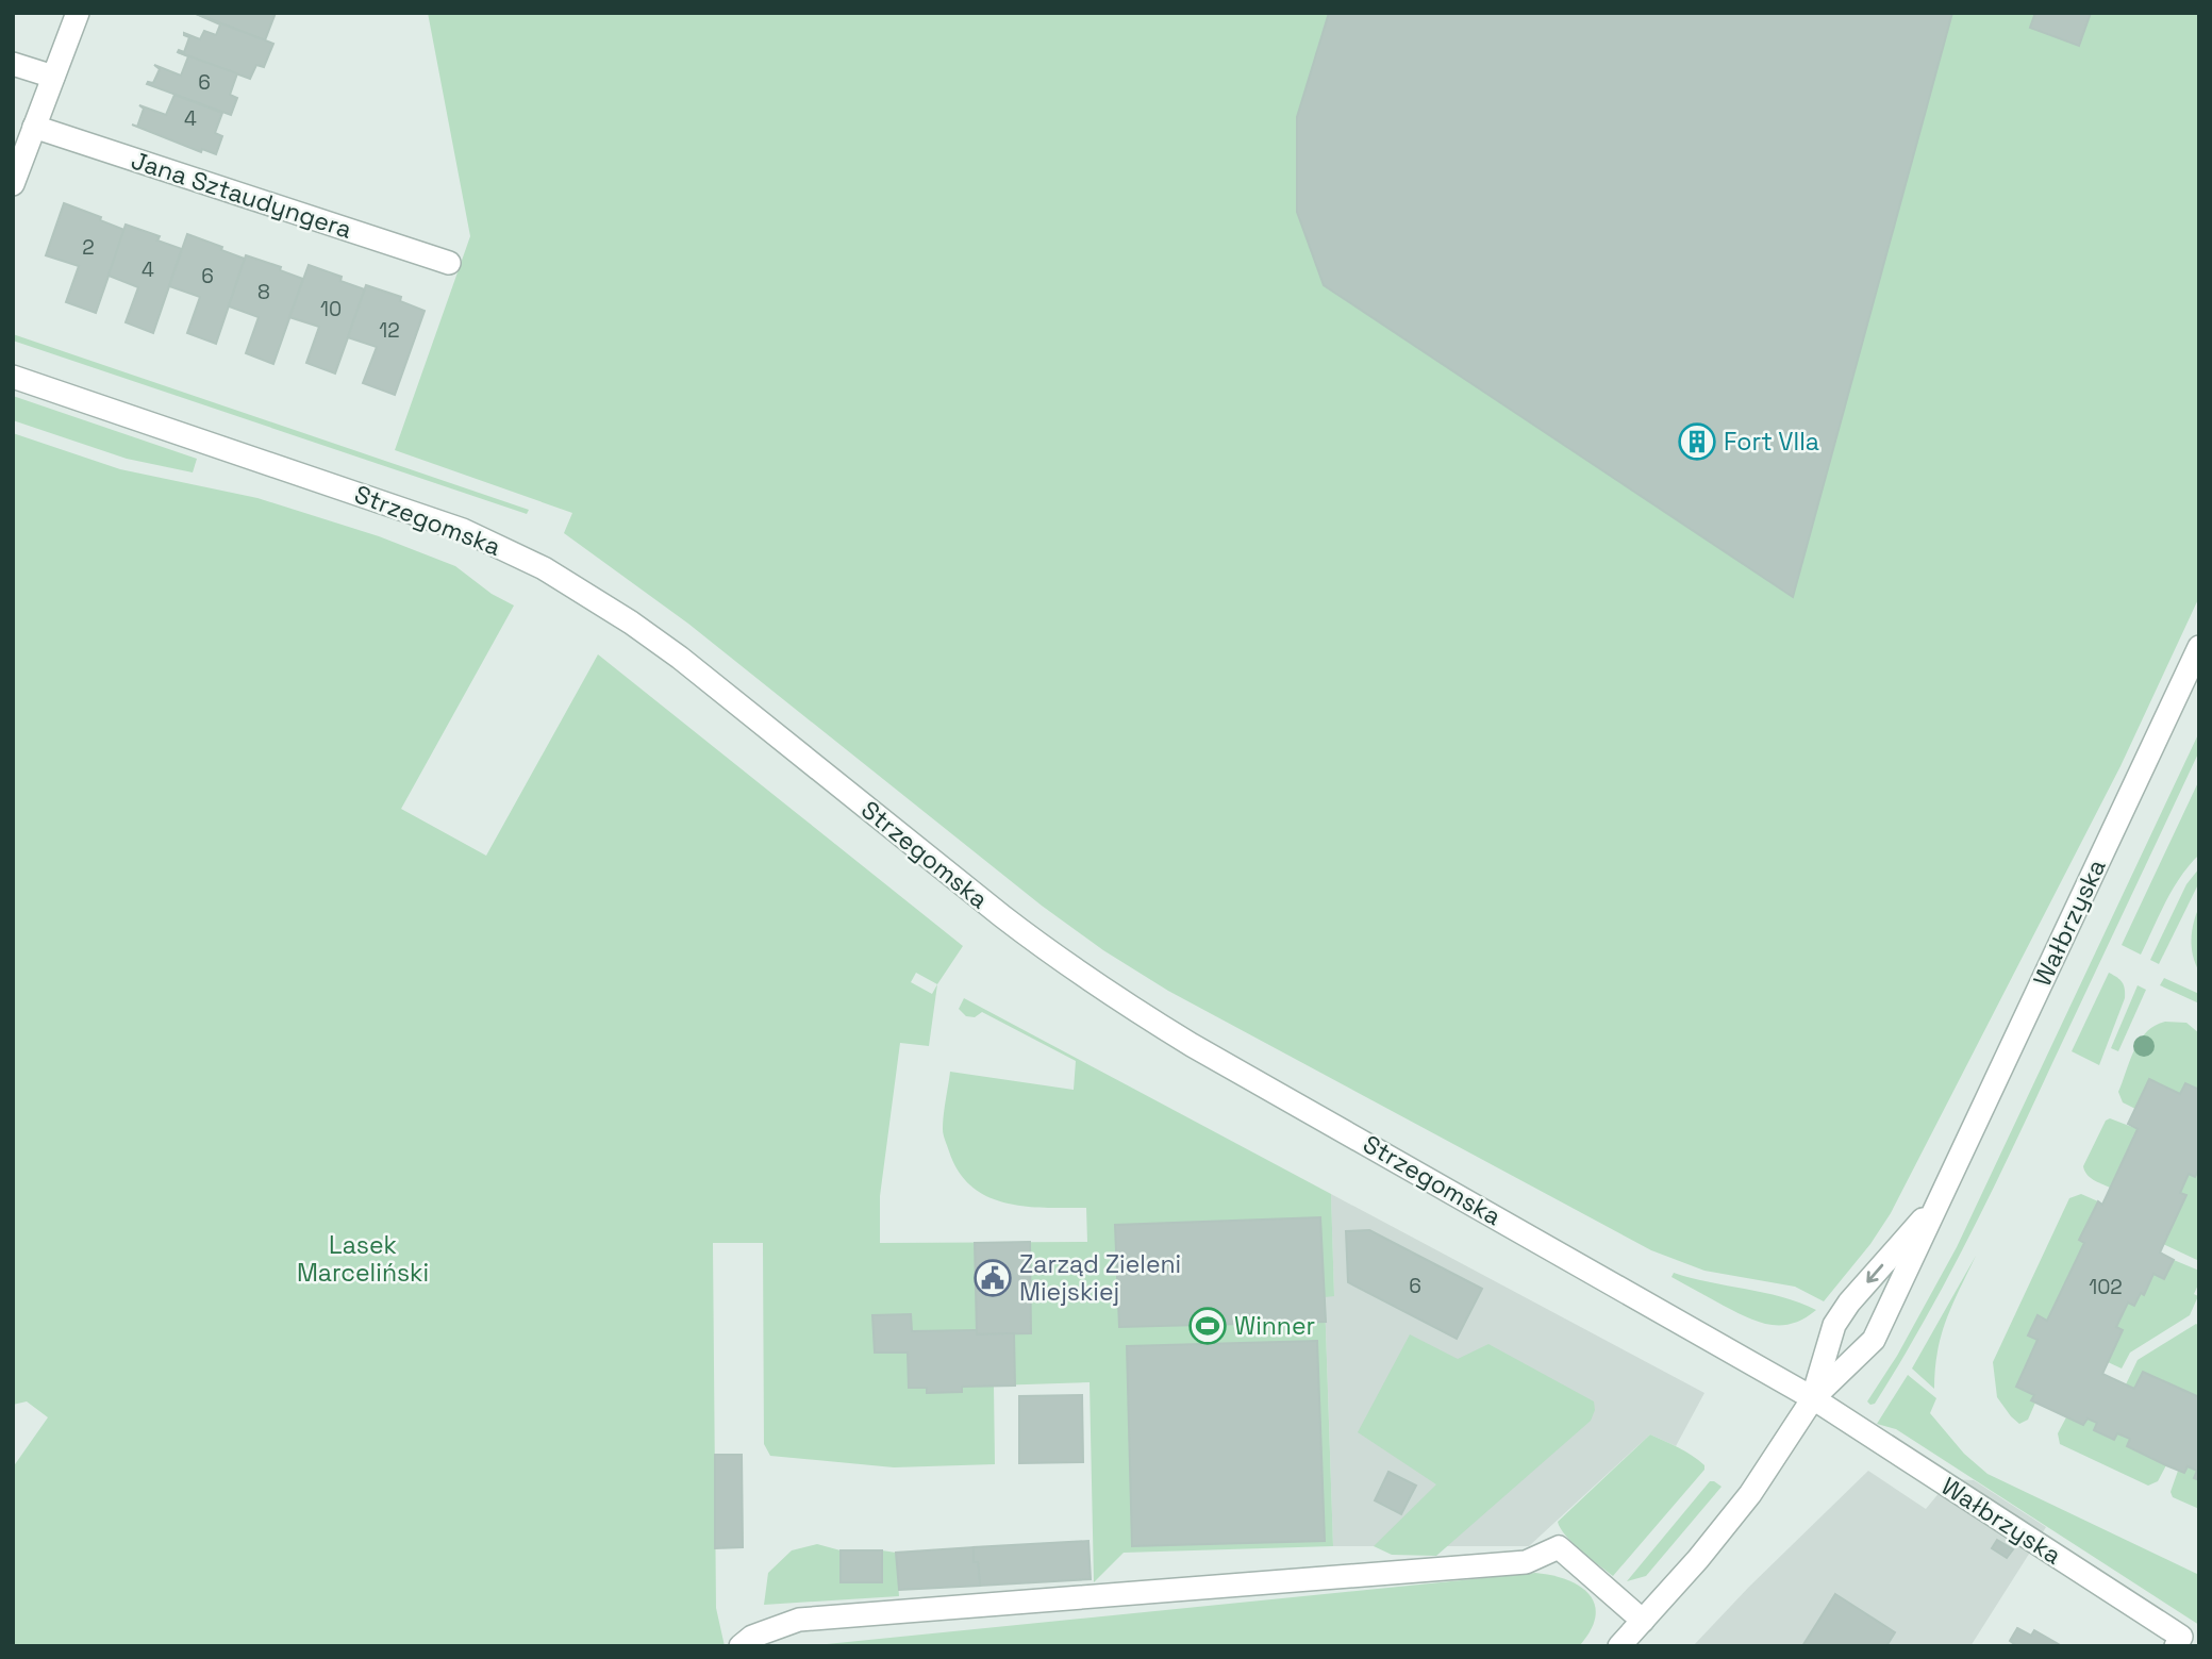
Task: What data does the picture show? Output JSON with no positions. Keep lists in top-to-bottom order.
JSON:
{
  "streets": {
    "street": ["Jana Sztaudyngera", "Strzegomska", "Wałbrzyska"]
  },
  "crossings": [
    ["Strzegomska", "Wałbrzyska"]
  ],
  "parks": ["Lasek Marceliński"],
  "places": {
    "building": ["Fort VIIa"],
    "public building": ["Zarząd Zieleni Miejskiej"],
    "sports": ["Winner"]
  },
  "house_numbers": [
    "6",
    "4",
    "2",
    "4",
    "6",
    "8",
    "10",
    "12",
    "6",
    "102"
  ]
}
